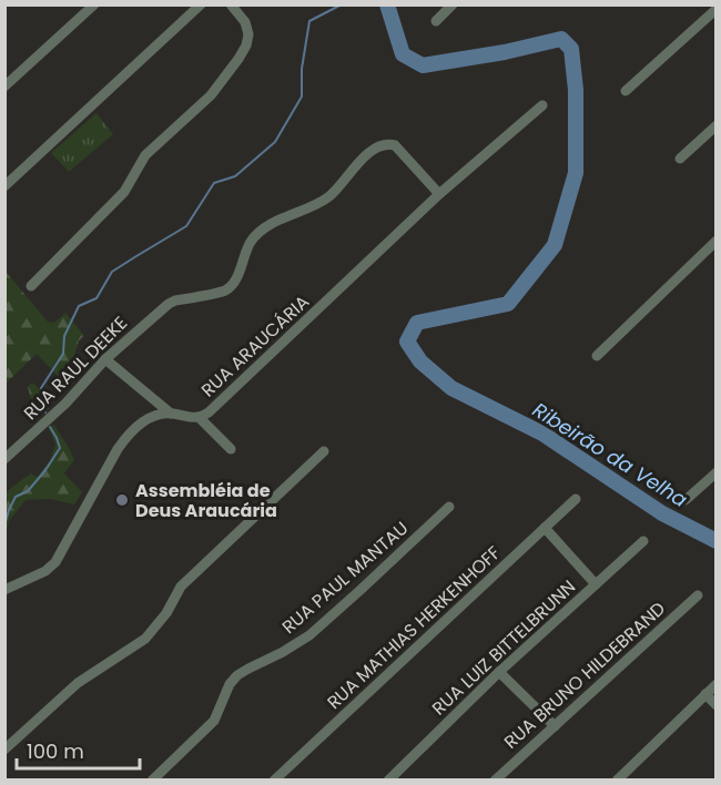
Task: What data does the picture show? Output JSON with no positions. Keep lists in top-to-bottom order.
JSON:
{
  "streets": {
    "street": [
      "RUA ARAUCÁRIA",
      "RUA RAUL DEEKE",
      "RUA PAUL MANTAU",
      "RUA MATHIAS HERKENHOFF",
      "RUA LUIZ BITTELBRUNN",
      "RUA BRUNO HILDEBRAND"
    ]
  },
  "crossings": [
    ["RUA ARAUCÁRIA", "RUA RAUL DEEKE"]
  ],
  "water": ["Ribeirão da Velha"],
  "places": ["Assembléia de Deus Araucária"],
  "scale_bar": "100 m"
}
